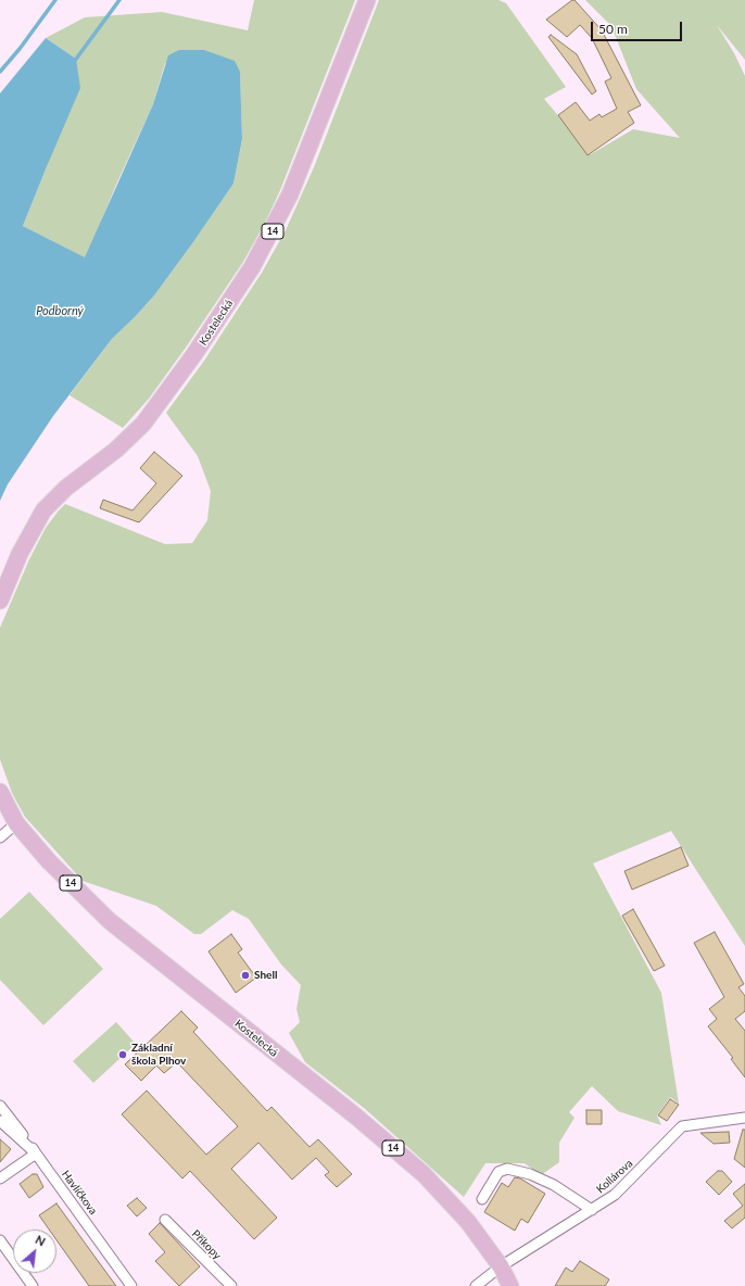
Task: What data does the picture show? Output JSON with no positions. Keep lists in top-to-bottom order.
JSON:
{
  "streets": {
    "main road": ["14", "Kostelecká"],
    "street": ["Kollárova", "Havlíčkova", "Příkopy"]
  },
  "crossings": [
    ["Kostelecká", "Kollárova"]
  ],
  "water": ["Podborný"],
  "places": ["Shell", "Základní škola Plhov"],
  "scale_bar": "50 m",
  "north": "top right"
}
